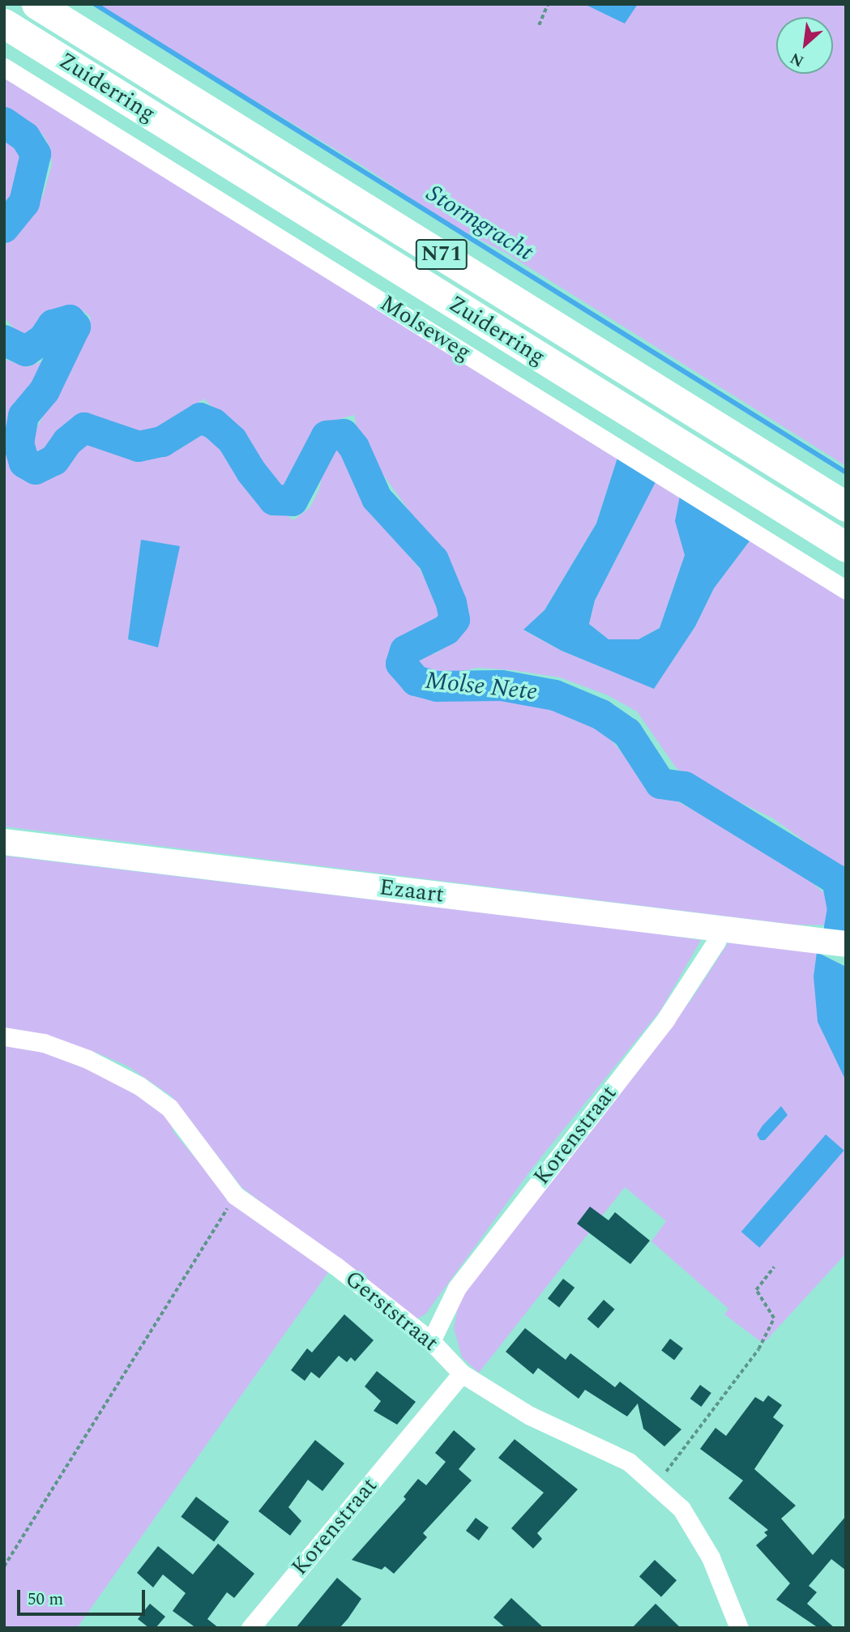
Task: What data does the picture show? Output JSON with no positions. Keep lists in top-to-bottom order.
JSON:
{
  "streets": {
    "highway": ["Zuiderring", "N71"],
    "main road": ["Ezaart"],
    "street": ["Molseweg", "Korenstraat", "Gerststraat"]
  },
  "crossings": [
    ["Ezaart", "Korenstraat"],
    ["Korenstraat", "Gerststraat"]
  ],
  "water": ["Stormgracht", "Molse Nete"],
  "scale_bar": "50 m",
  "north": "bottom left"
}
